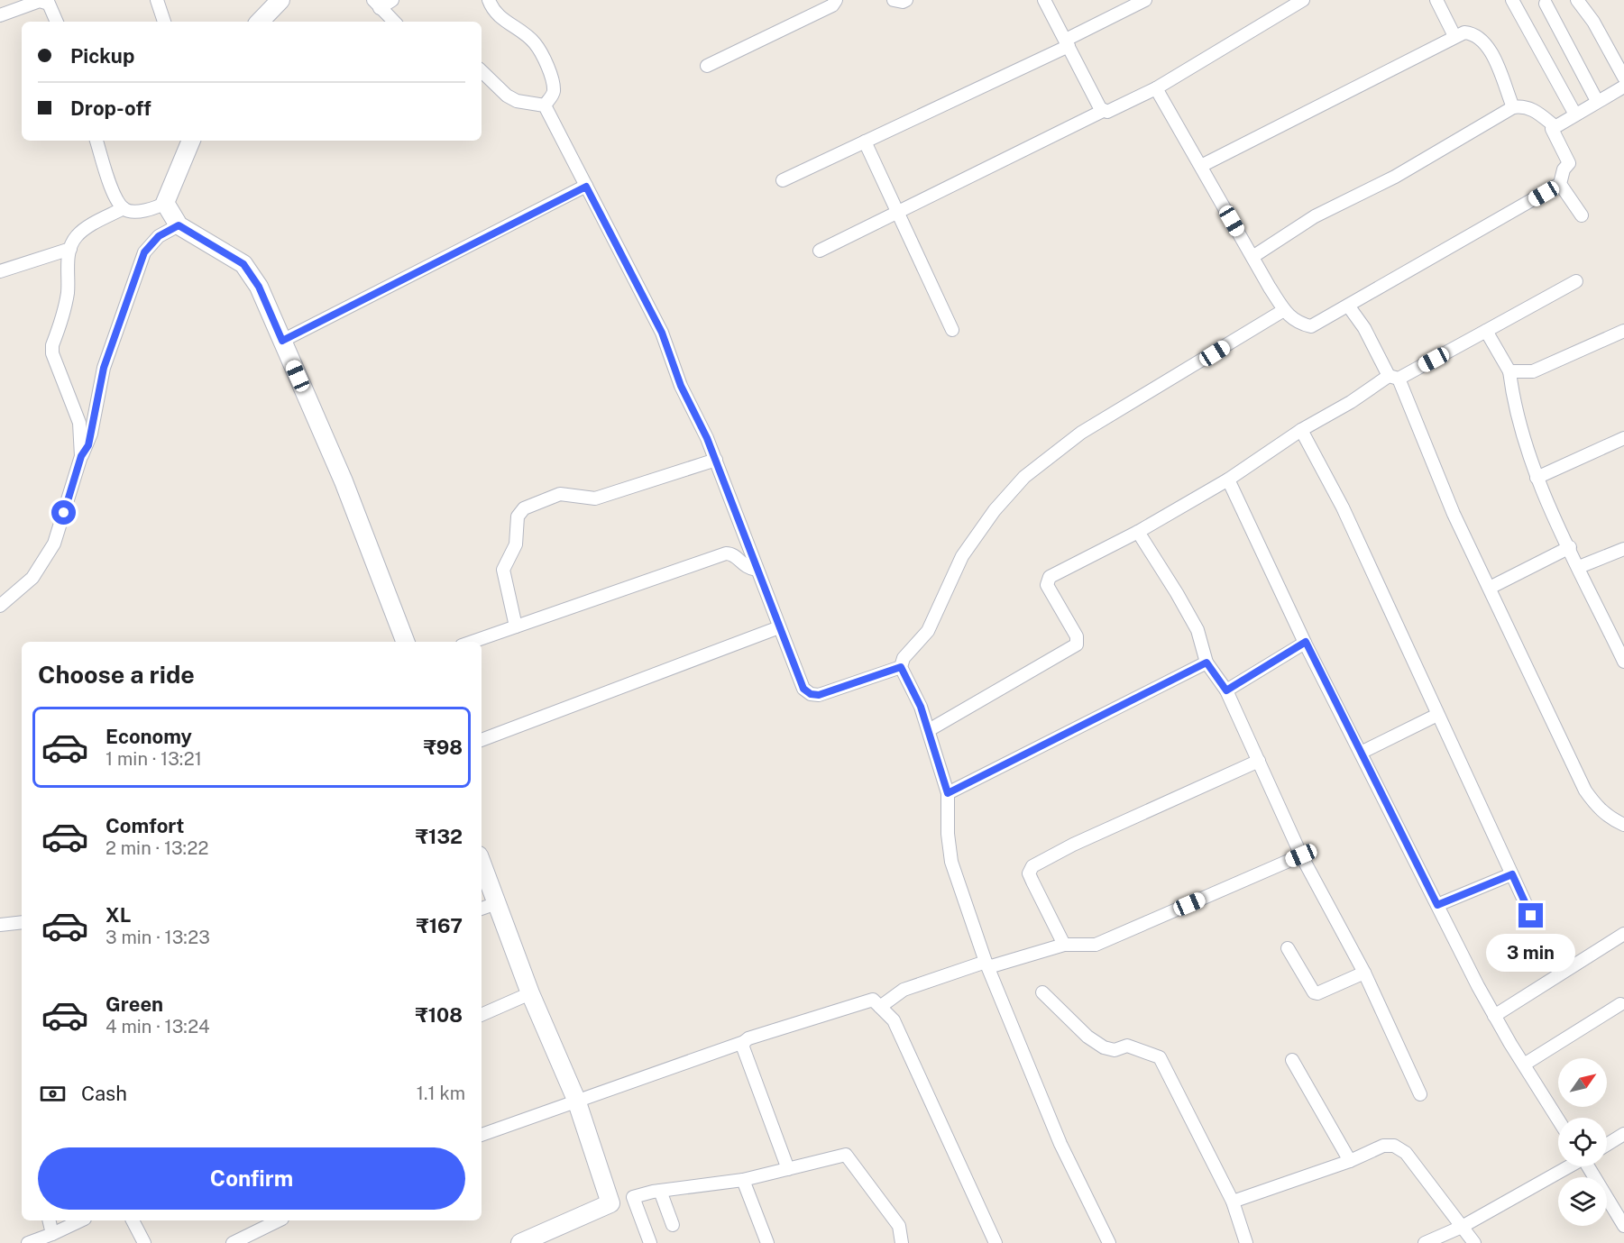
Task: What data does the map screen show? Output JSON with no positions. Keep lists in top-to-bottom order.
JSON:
{
  "north": "top right",
  "page": {
    "banner": ["Pickup", "Drop-off"],
    "heading": "Choose a ride",
    "list": [
      {
        "name": "Economy",
        "note": "1 min · 13:21",
        "value": "₹98"
      },
      {
        "name": "Comfort",
        "note": "2 min · 13:22",
        "value": "₹132"
      },
      {
        "name": "XL",
        "note": "3 min · 13:23",
        "value": "₹167"
      },
      {
        "name": "Green",
        "note": "4 min · 13:24",
        "value": "₹108"
      }
    ],
    "bubble": "3 min",
    "pay": ["Cash", "1.1 km"],
    "buttons": "Confirm"
  }
}
